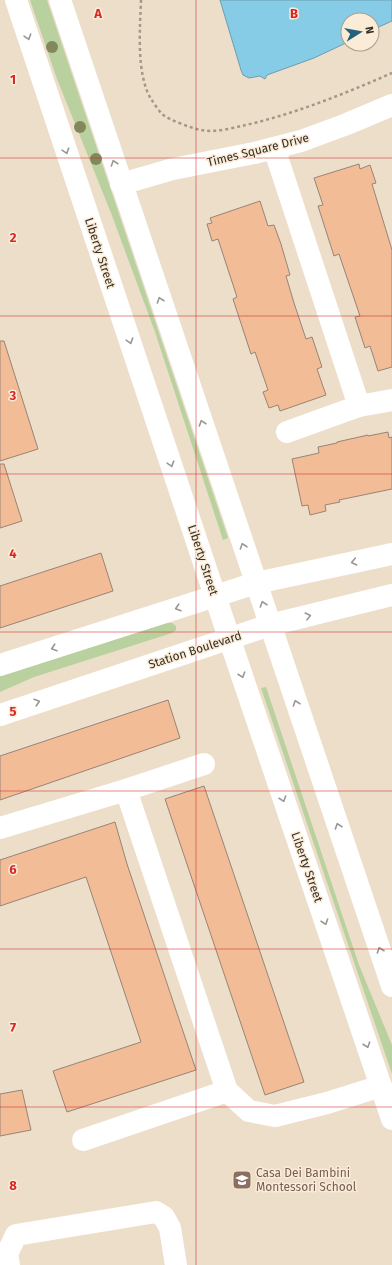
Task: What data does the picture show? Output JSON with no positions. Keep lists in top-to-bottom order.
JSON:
{
  "streets": {
    "street": ["Times Square Drive", "Liberty Street", "Station Boulevard"]
  },
  "crossings": [
    ["Liberty Street", "Station Boulevard"]
  ],
  "places": {
    "school or university": ["Casa Dei Bambini Montessori School"]
  },
  "north": "right",
  "grid": {
    "columns": ["A", "B"],
    "rows": [
      "1",
      "2",
      "3",
      "4",
      "5",
      "6",
      "7",
      "8"
    ]
  }
}
